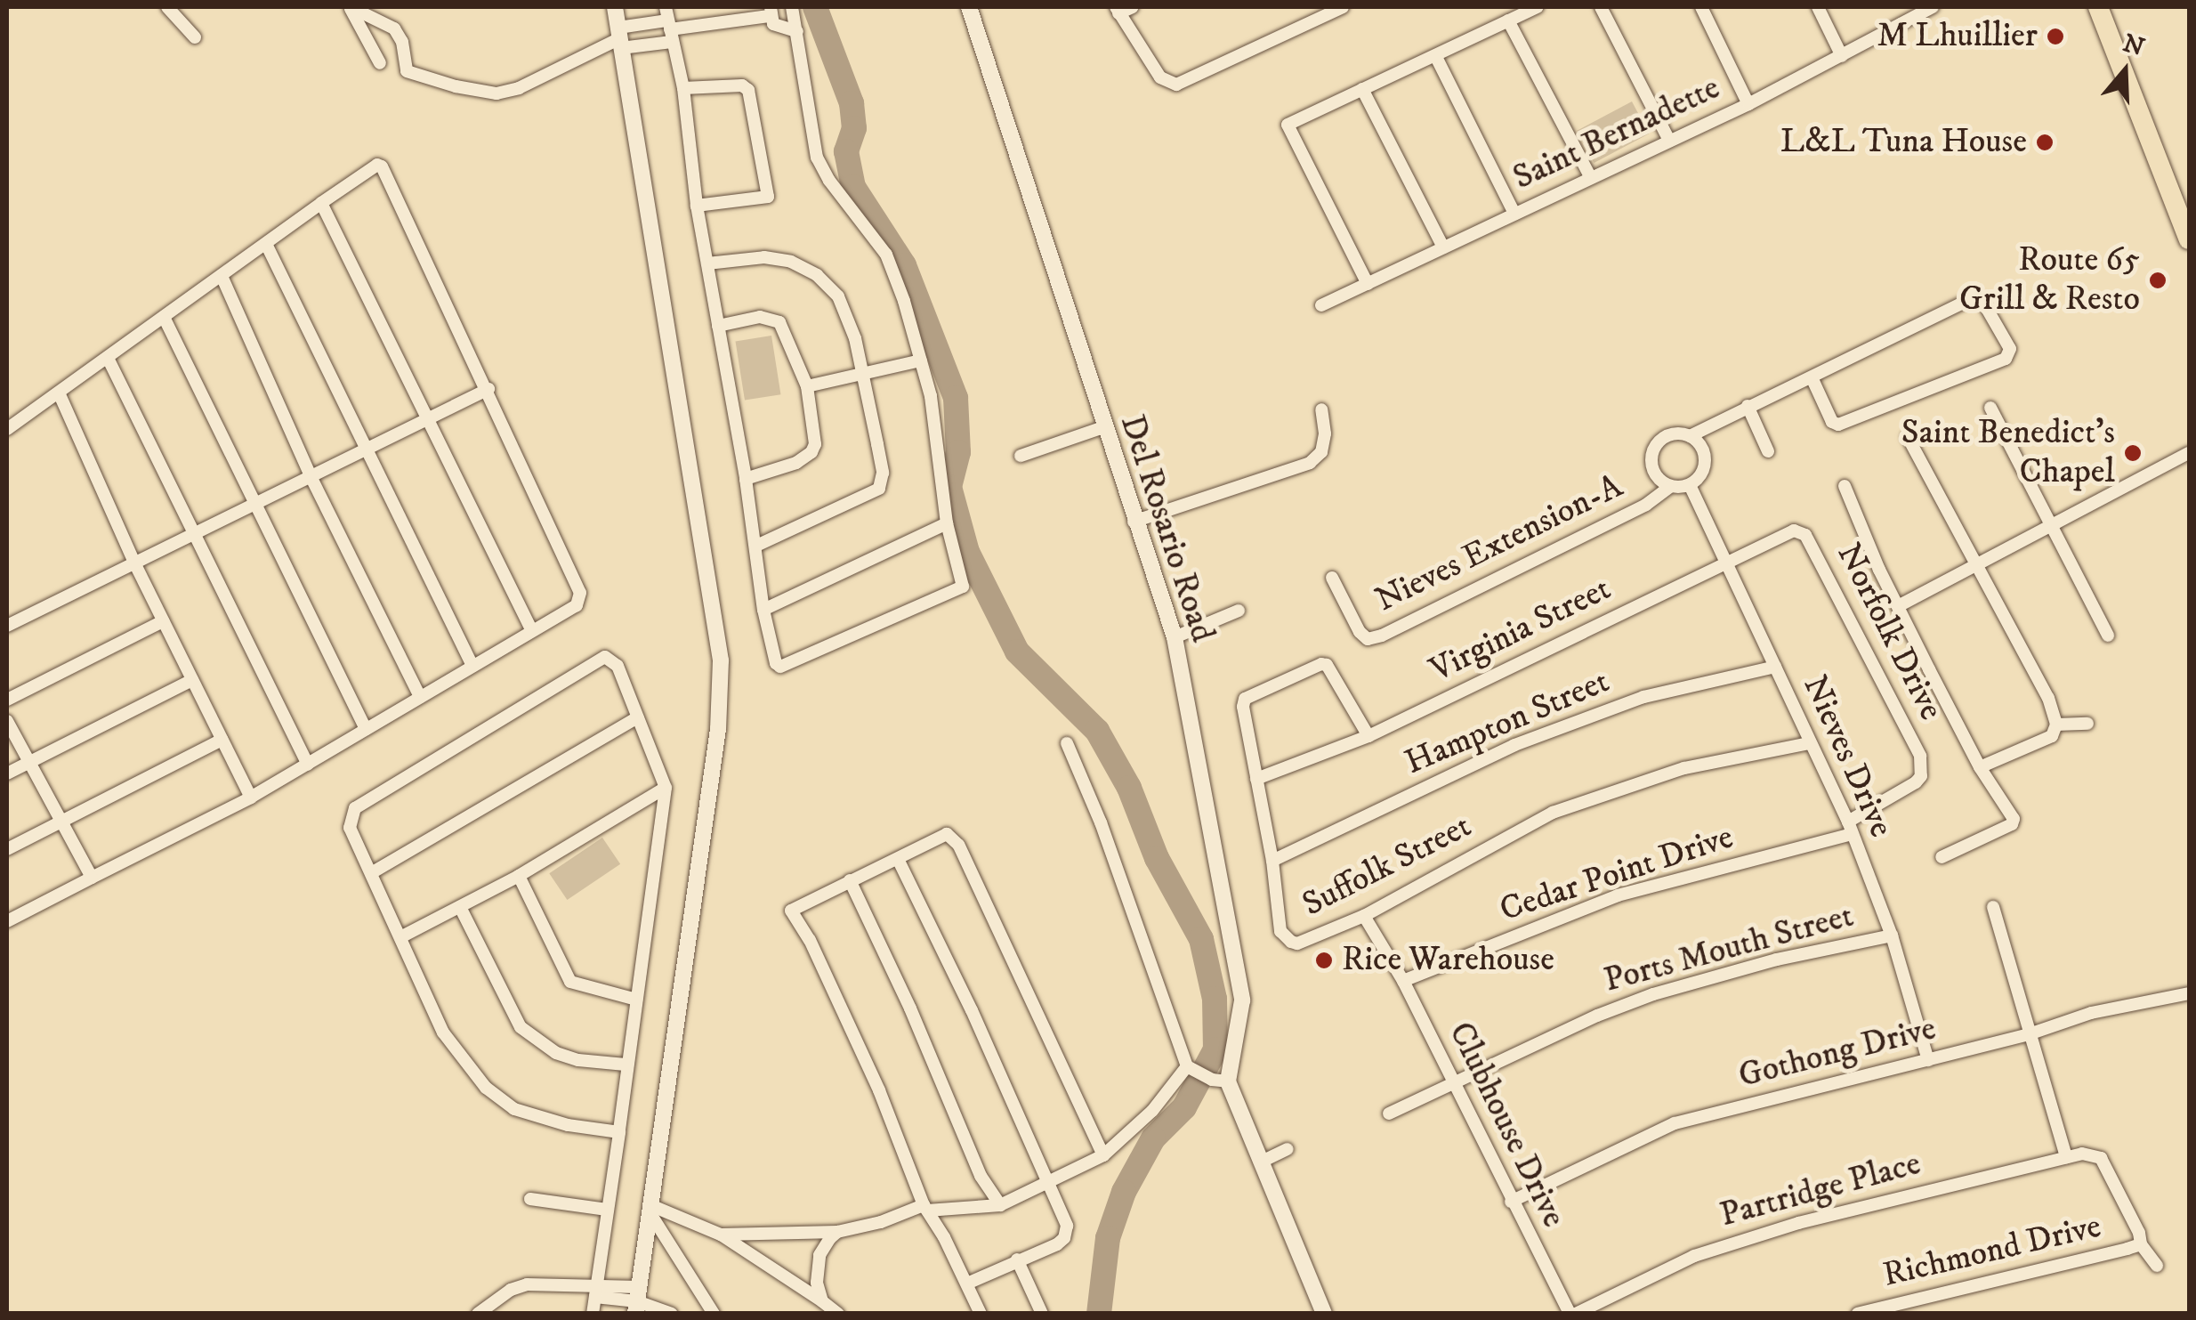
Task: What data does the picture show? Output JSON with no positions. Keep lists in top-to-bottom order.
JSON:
{
  "streets": {
    "main road": ["Del Rosario Road"],
    "street": [
      "Saint Bernadette",
      "Nieves Extension-A",
      "Virginia Street",
      "Norfolk Drive",
      "Hampton Street",
      "Nieves Drive",
      "Suffolk Street",
      "Cedar Point Drive",
      "Ports Mouth Street",
      "Gothong Drive",
      "Clubhouse Drive",
      "Partridge Place",
      "Richmond Drive"
    ]
  },
  "crossings": [
    ["Nieves Extension-A", "Nieves Drive"],
    ["Virginia Street", "Norfolk Drive"],
    ["Virginia Street", "Nieves Drive"],
    ["Virginia Street", "Suffolk Street"],
    ["Norfolk Drive", "Cedar Point Drive"],
    ["Hampton Street", "Nieves Drive"],
    ["Hampton Street", "Suffolk Street"],
    ["Nieves Drive", "Suffolk Street"],
    ["Nieves Drive", "Cedar Point Drive"],
    ["Nieves Drive", "Ports Mouth Street"],
    ["Nieves Drive", "Gothong Drive"],
    ["Suffolk Street", "Clubhouse Drive"],
    ["Cedar Point Drive", "Clubhouse Drive"],
    ["Ports Mouth Street", "Clubhouse Drive"],
    ["Gothong Drive", "Clubhouse Drive"],
    ["Clubhouse Drive", "Partridge Place"],
    ["Partridge Place", "Richmond Drive"]
  ],
  "places": [
    "M Lhuillier",
    "L&L Tuna House",
    "Route 65 Grill & Resto",
    "Saint Benedict's Chapel",
    "Rice Warehouse"
  ],
  "north": "top"
}
